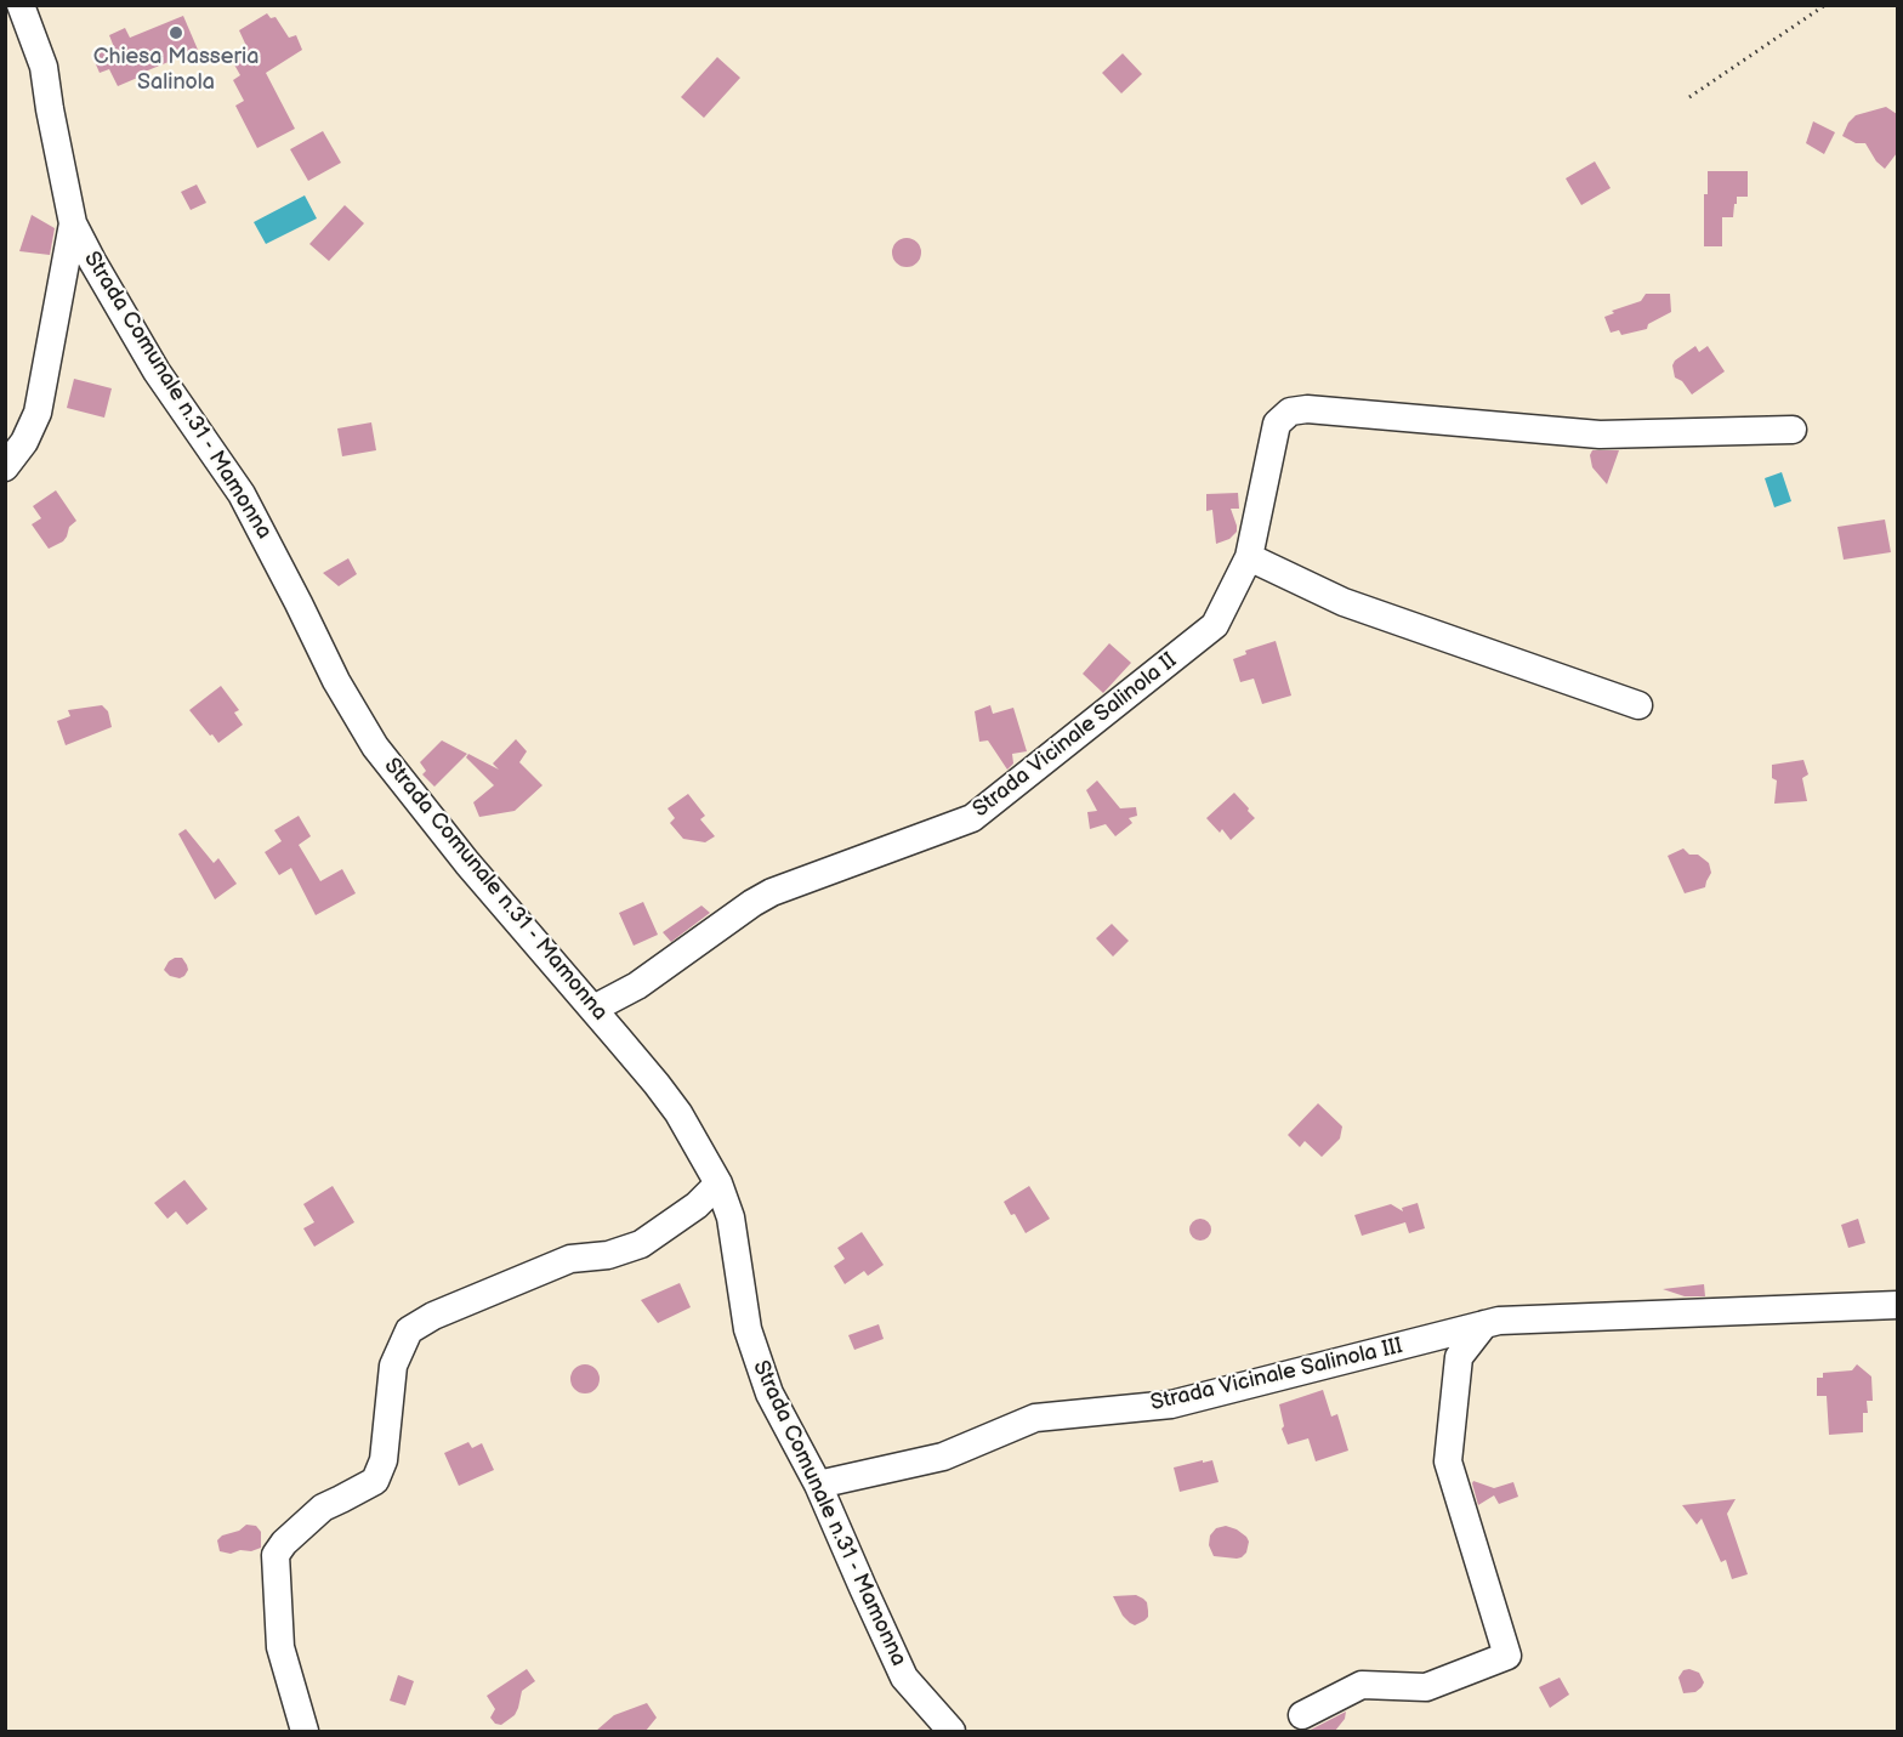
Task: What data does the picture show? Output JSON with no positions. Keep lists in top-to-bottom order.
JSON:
{
  "streets": {
    "street": ["Strada Comunale n.31 - Mamonna", "Strada Vicinale Salinola II", "Strada Vicinale Salinola III"]
  },
  "crossings": [
    ["Strada Comunale n.31 - Mamonna", "Strada Vicinale Salinola II"],
    ["Strada Comunale n.31 - Mamonna", "Strada Vicinale Salinola III"]
  ],
  "places": ["Chiesa Masseria Salinola"]
}
